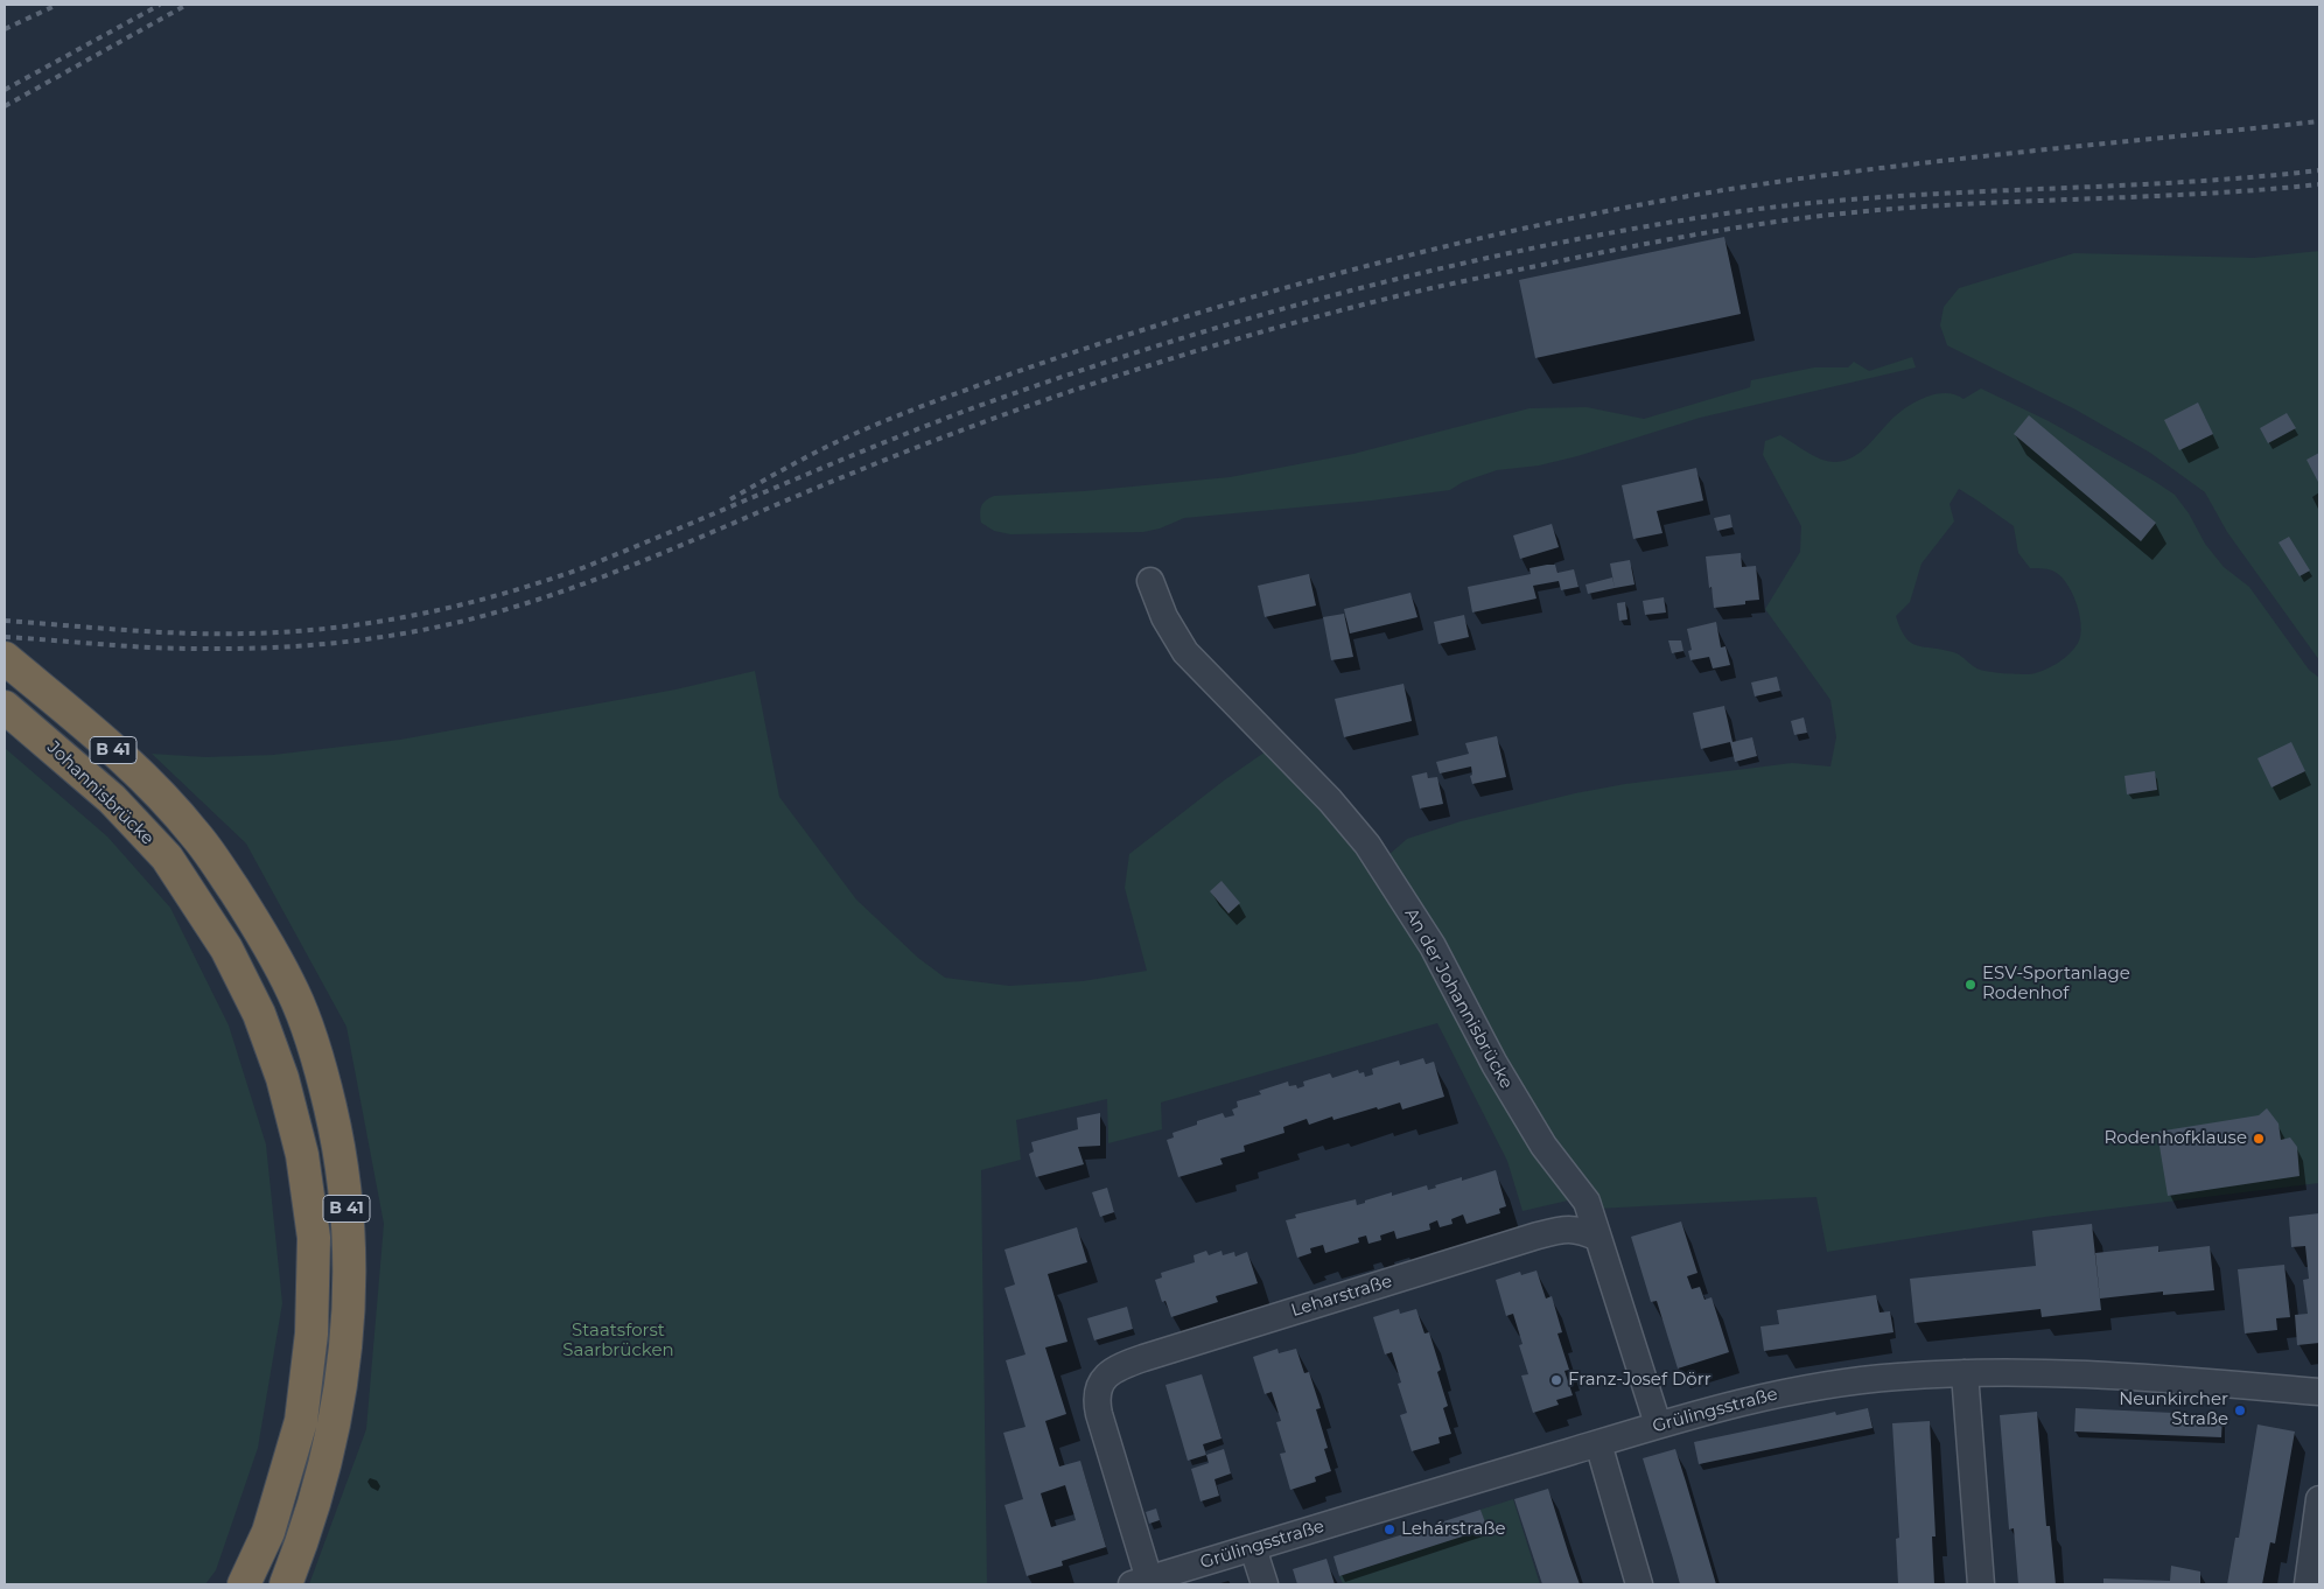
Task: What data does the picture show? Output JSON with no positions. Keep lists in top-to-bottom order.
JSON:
{
  "streets": {
    "highway": ["B 41", "Johannisbrücke"],
    "street": ["An der Johannisbrücke", "Leharstraße", "Grülingsstraße"]
  },
  "crossings": [
    ["An der Johannisbrücke", "Leharstraße"],
    ["Leharstraße", "Grülingsstraße"]
  ],
  "parks": ["Staatsforst Saarbrücken"],
  "places": [
    "ESV-Sportanlage Rodenhof",
    "Rodenhofklause",
    "Franz-Josef Dörr",
    "Neunkircher Straße",
    "Lehárstraße"
  ]
}
